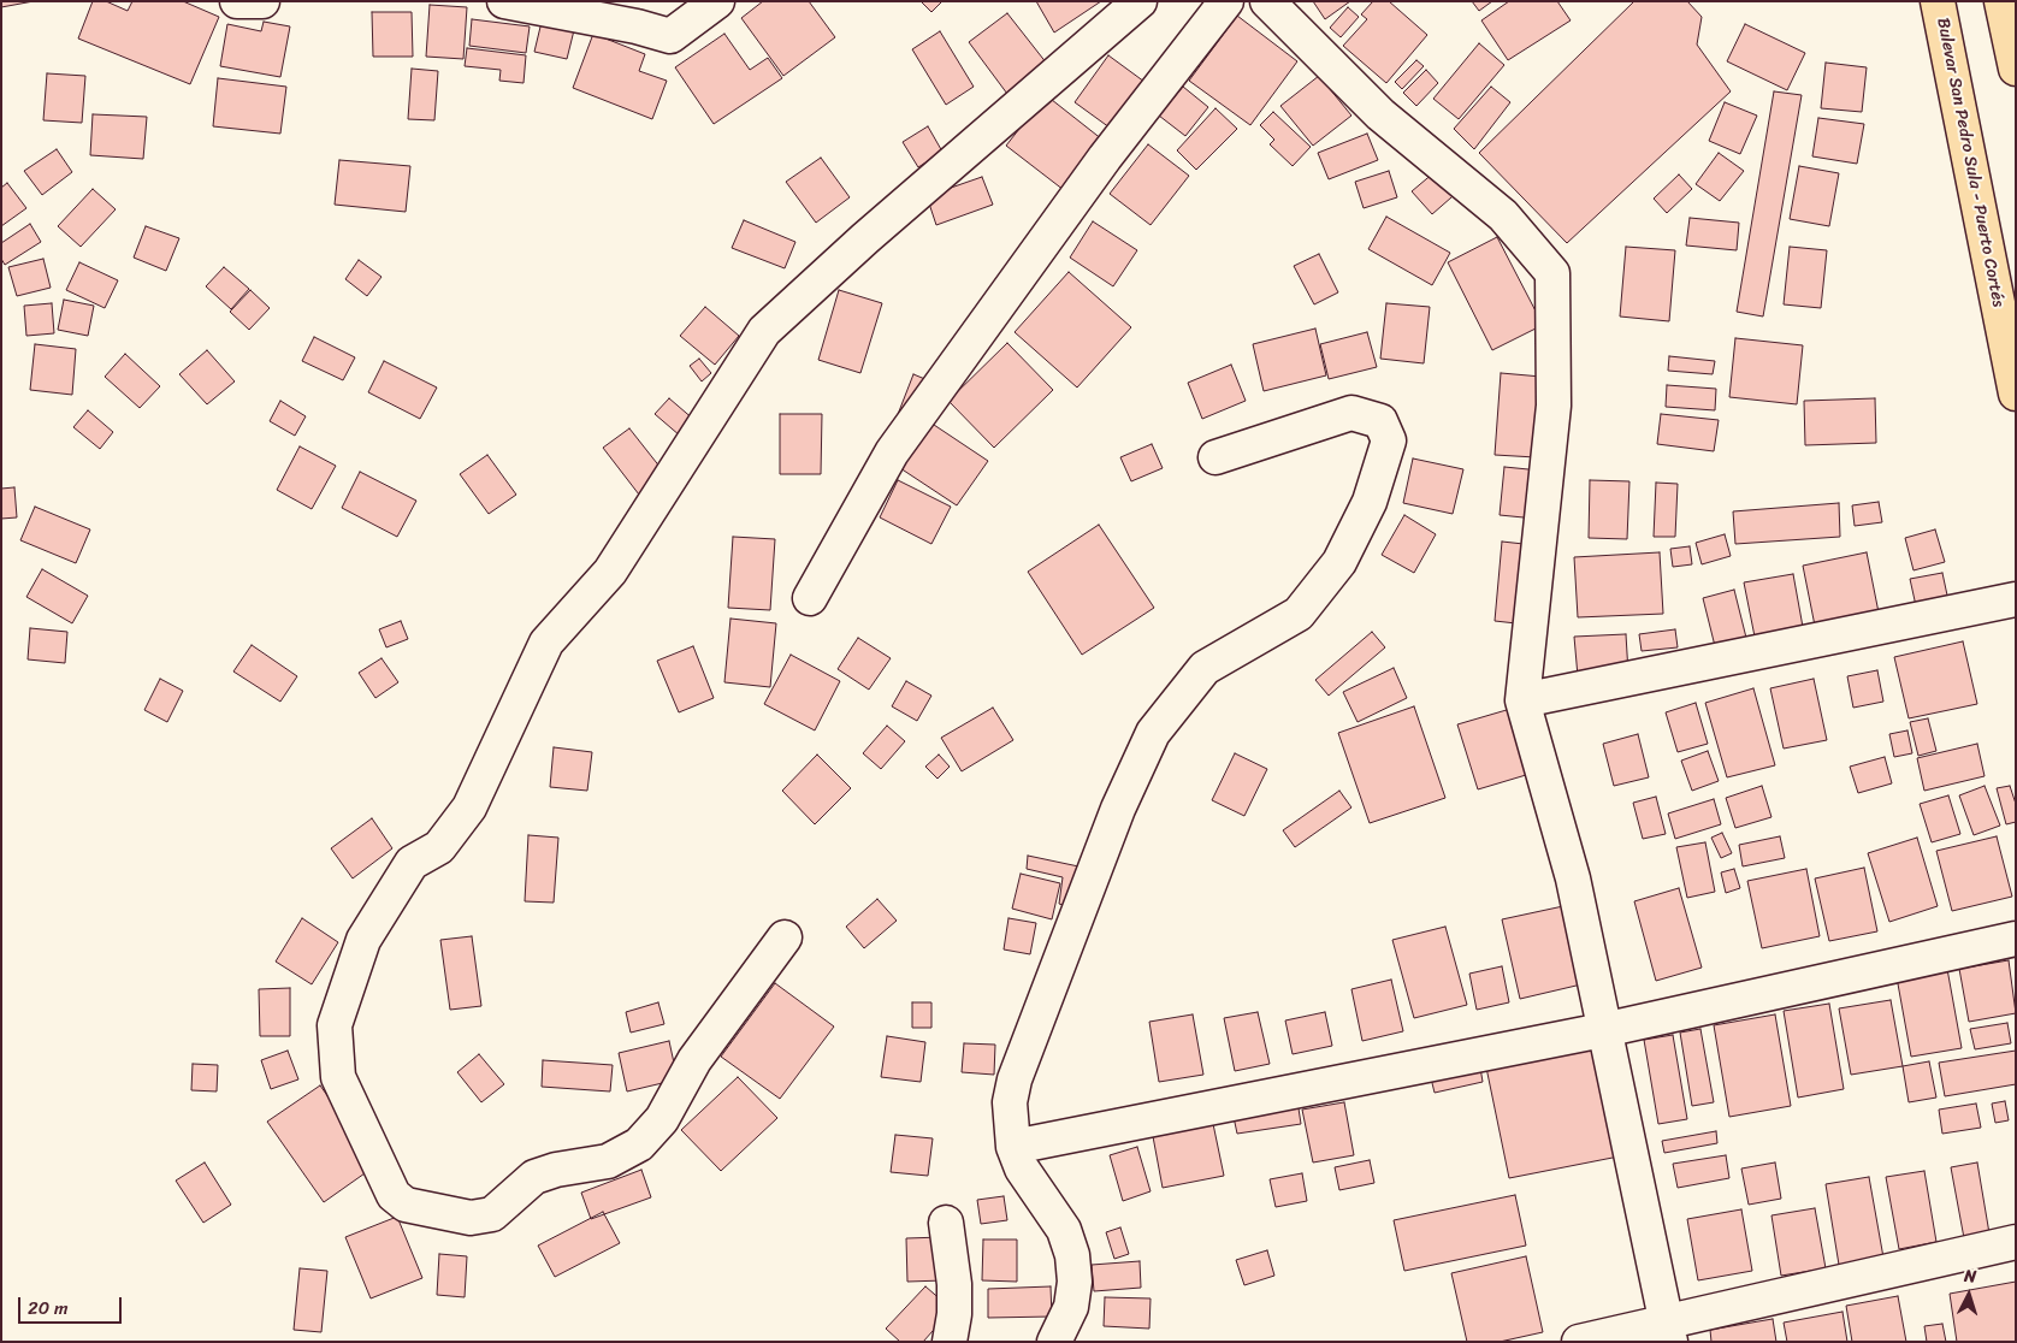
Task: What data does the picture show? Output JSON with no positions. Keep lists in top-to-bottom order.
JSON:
{
  "streets": {
    "highway": ["Bulevar San Pedro Sula - Puerto Cortés"]
  },
  "scale_bar": "20 m",
  "north": "top"
}
